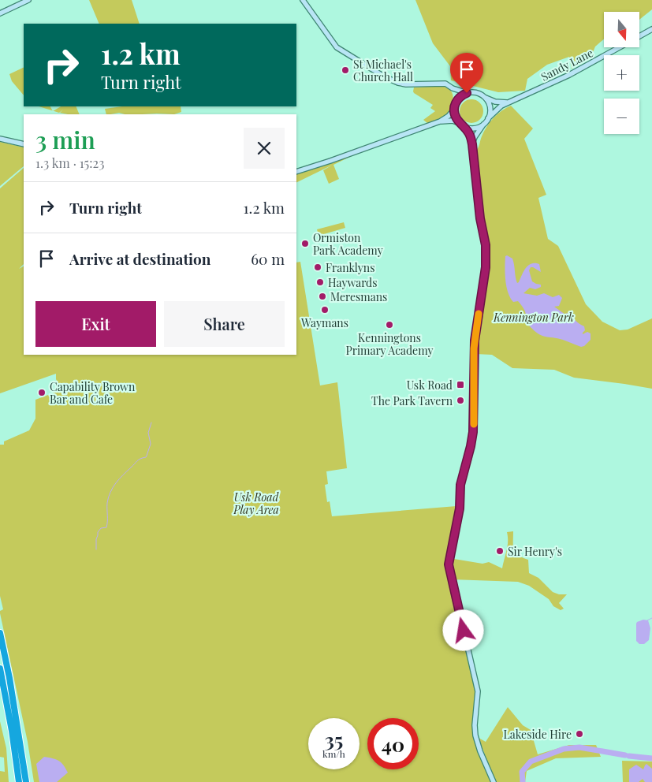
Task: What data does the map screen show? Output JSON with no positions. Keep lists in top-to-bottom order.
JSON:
{
  "streets": {
    "street": ["Sandy Lane"]
  },
  "parks": ["Kennington Park", "Usk Road Play Area"],
  "places": {
    "other": [
      "St Michael's Church Hall",
      "Ormiston Park Academy",
      "Franklyns",
      "Haywards",
      "Meresmans",
      "Waymans",
      "Kenningtons Primary Academy",
      "Capability Brown Bar and Cafe",
      "The Park Tavern",
      "Sir Henry's",
      "Lakeside Hire"
    ],
    "transit": ["Usk Road"]
  },
  "north": "bottom",
  "page": {
    "map_buttons": ["+", "−"],
    "turn": ["1.2 km", "Turn right"],
    "heading": ["3 min", "1.3 km · 15:23"],
    "list": [
      {
        "name": "Turn right",
        "value": "1.2 km"
      },
      {
        "name": "Arrive at destination",
        "value": "60 m"
      }
    ],
    "buttons": ["Exit", "Share"],
    "speed": "35 km/h",
    "limit": "40"
  }
}
